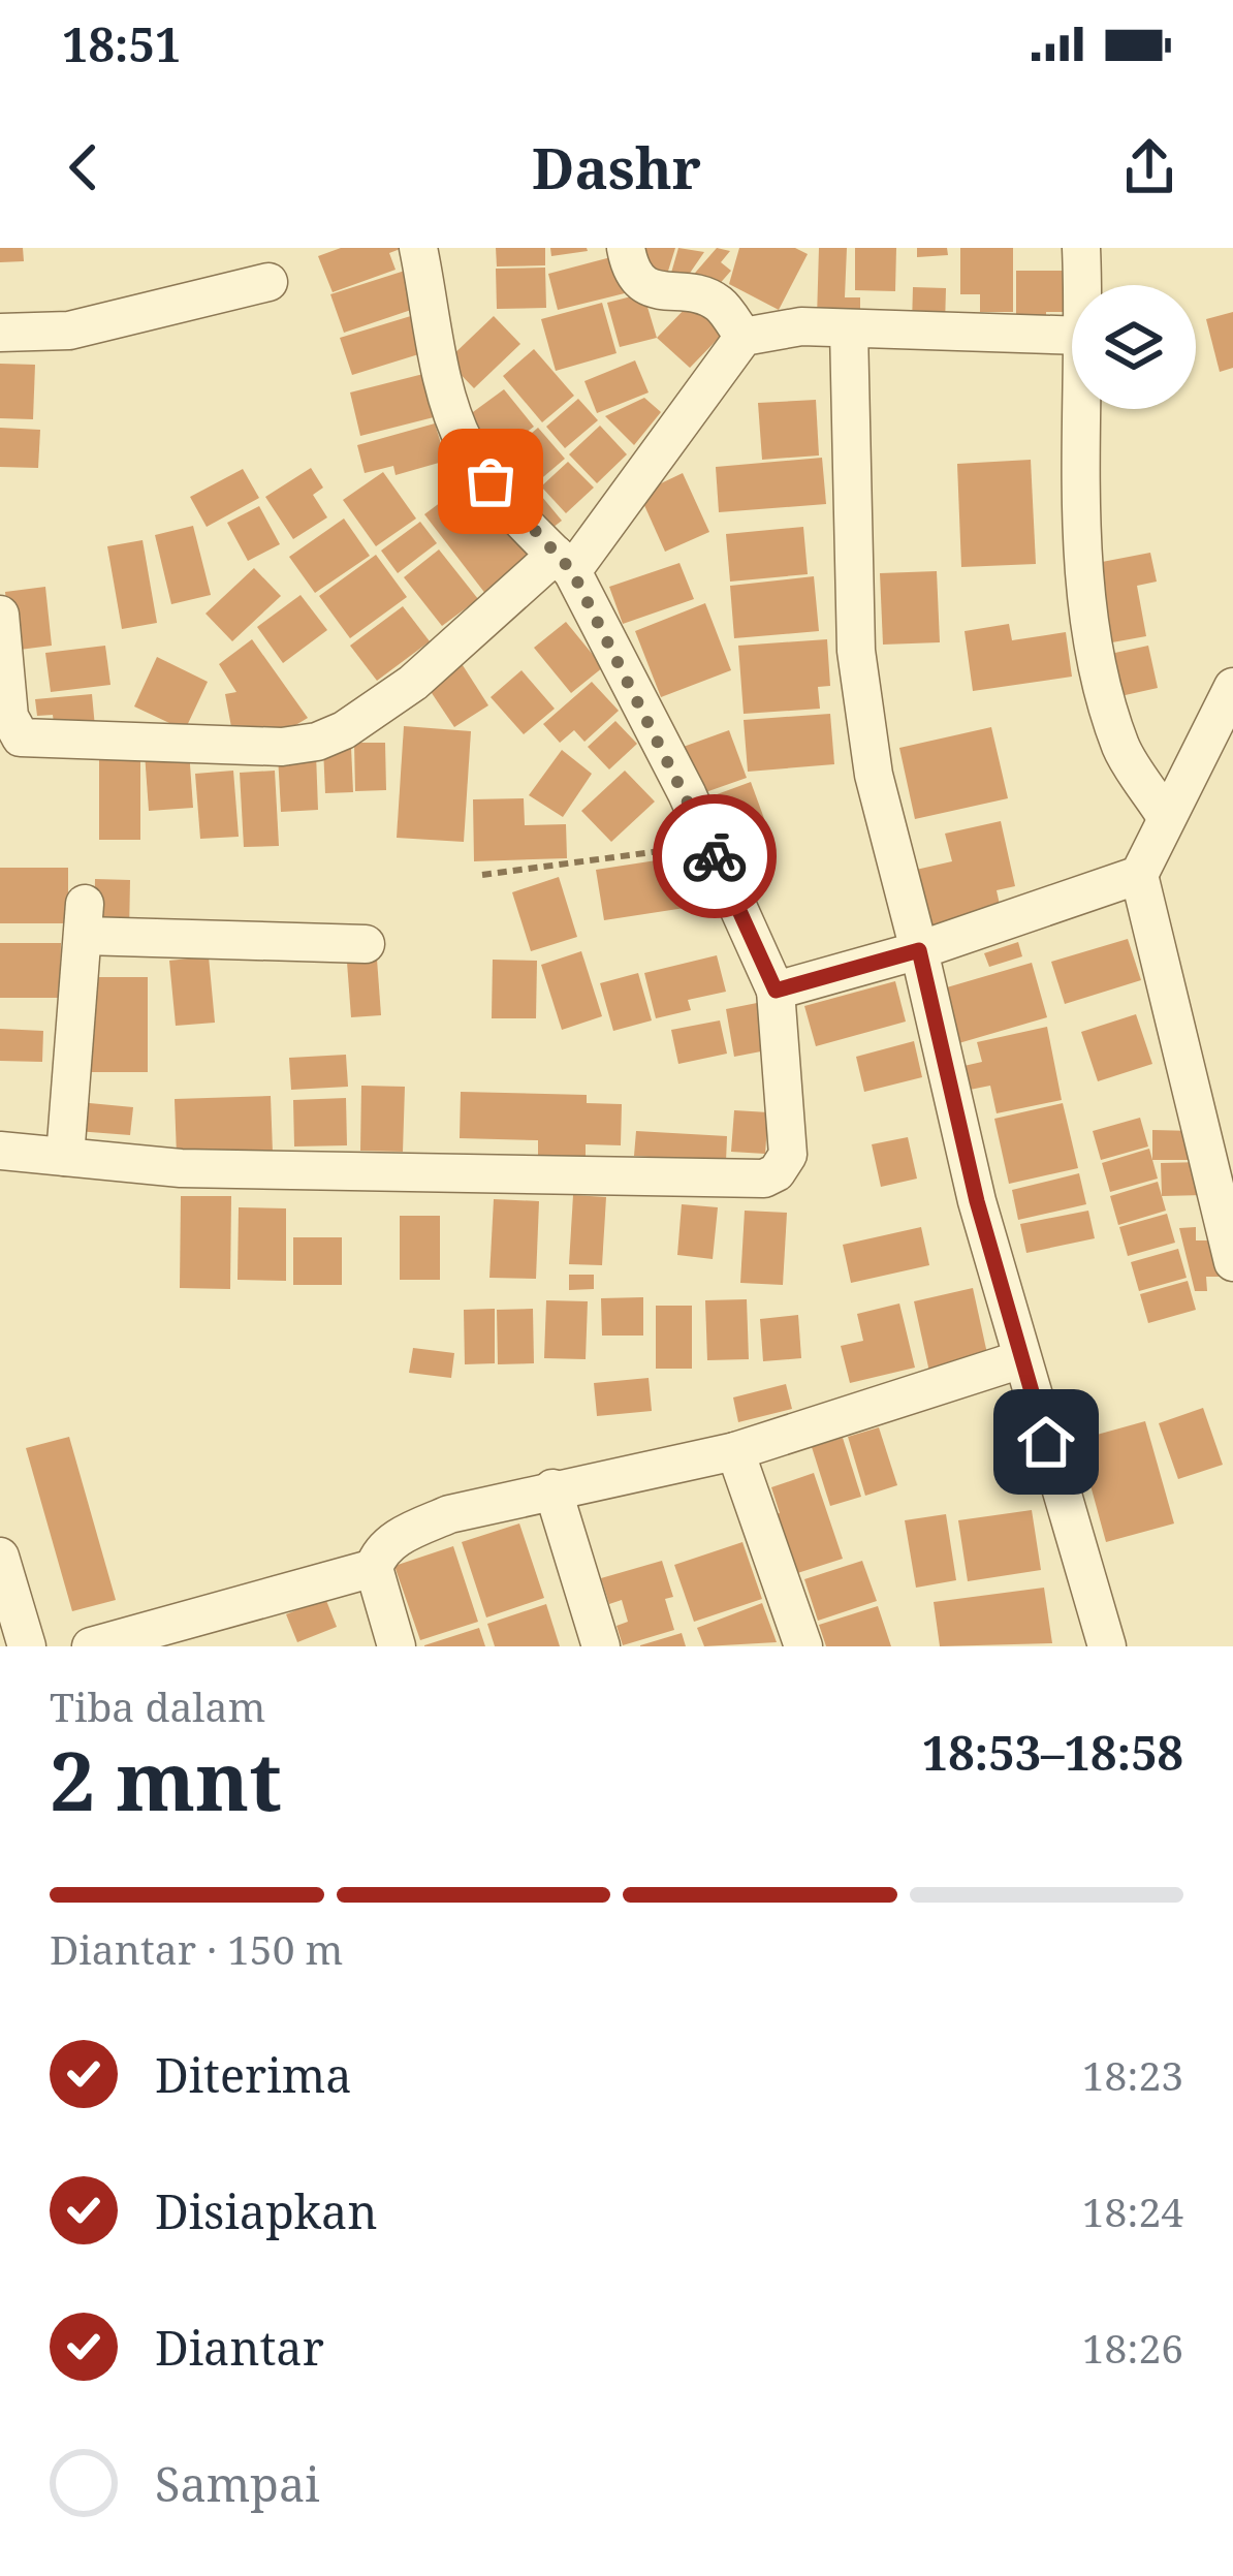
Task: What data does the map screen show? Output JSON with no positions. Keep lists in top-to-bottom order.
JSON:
{
  "page": {
    "status": "18:51",
    "header": "Dashr",
    "heading": ["2 mnt", "Tiba dalam", "18:53–18:58"],
    "bar": "Diantar · 150 m",
    "list": [
      ["Diterima", "18:23"],
      ["Disiapkan", "18:24"],
      ["Diantar", "18:26"],
      "Sampai"
    ]
  }
}
